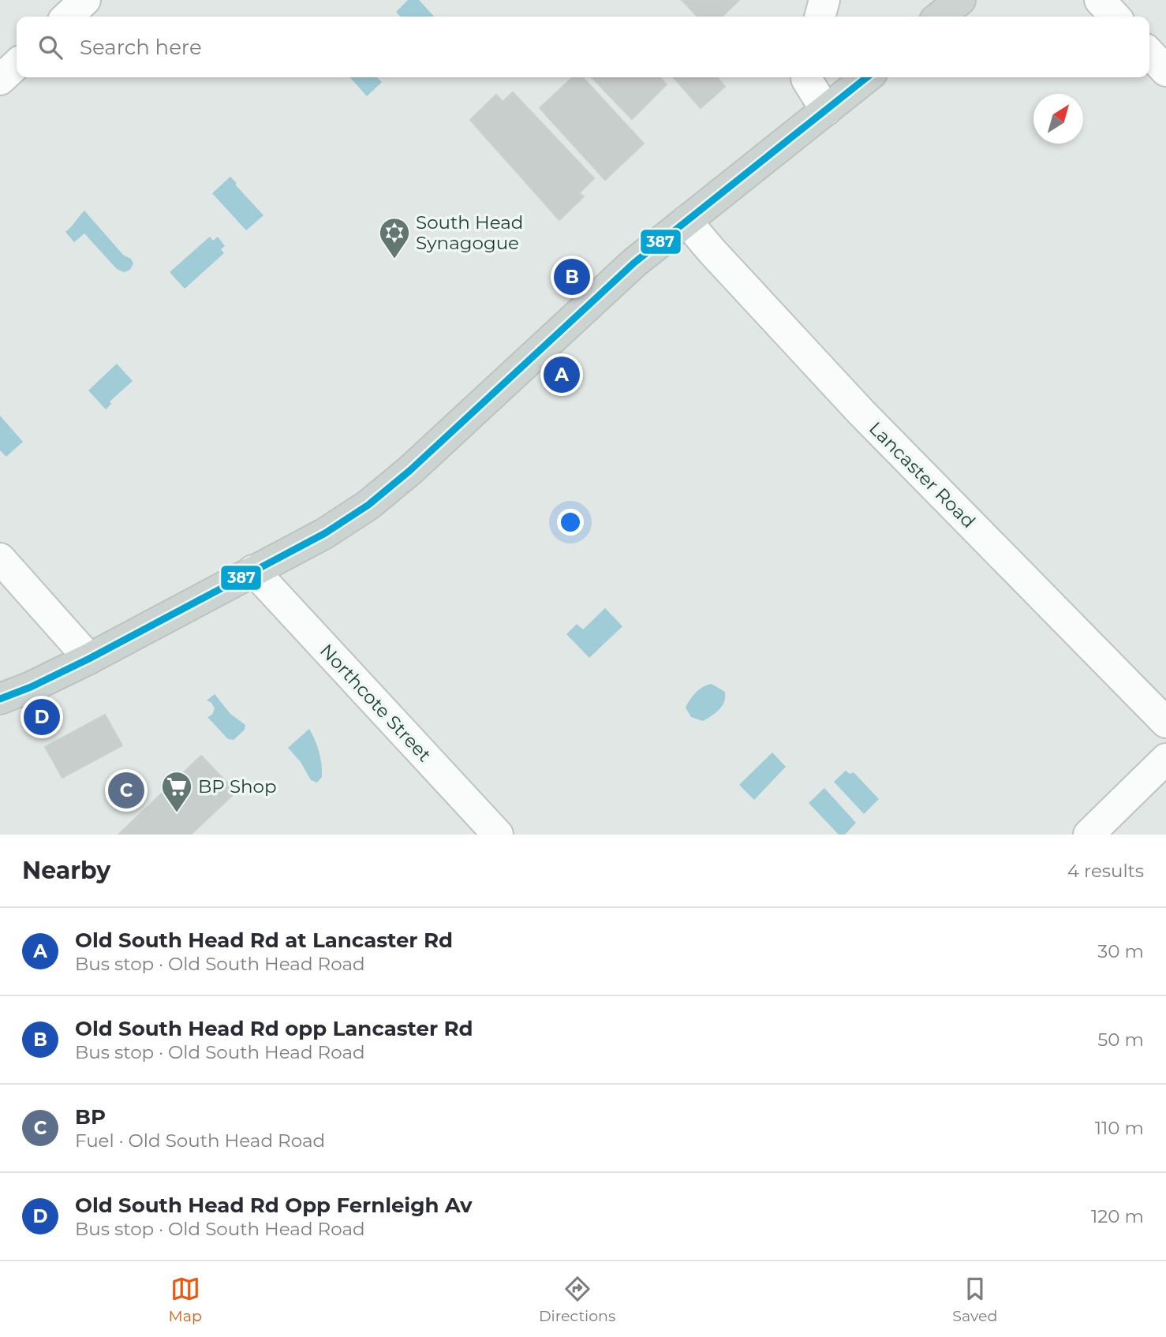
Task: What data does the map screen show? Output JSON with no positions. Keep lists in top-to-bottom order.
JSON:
{
  "streets": {
    "street": ["Lancaster Road", "Northcote Street"]
  },
  "places": {
    "synagogue": ["South Head Synagogue"],
    "supermarket": ["BP Shop"]
  },
  "lines": ["transit line 387"],
  "north": "top right",
  "page": {
    "search": "Search here",
    "pins": [
      "B",
      "A",
      "D",
      "C"
    ],
    "heading": ["Nearby", "4 results"],
    "list": [
      {
        "mark": "A",
        "name": "Old South Head Rd at Lancaster Rd",
        "note": "Bus stop · Old South Head Road",
        "value": "30 m"
      },
      {
        "mark": "B",
        "name": "Old South Head Rd opp Lancaster Rd",
        "note": "Bus stop · Old South Head Road",
        "value": "50 m"
      },
      {
        "mark": "C",
        "name": "BP",
        "note": "Fuel · Old South Head Road",
        "value": "110 m"
      },
      {
        "mark": "D",
        "name": "Old South Head Rd Opp Fernleigh Av",
        "note": "Bus stop · Old South Head Road",
        "value": "120 m"
      }
    ],
    "nav": ["Map", "Directions", "Saved"]
  }
}
